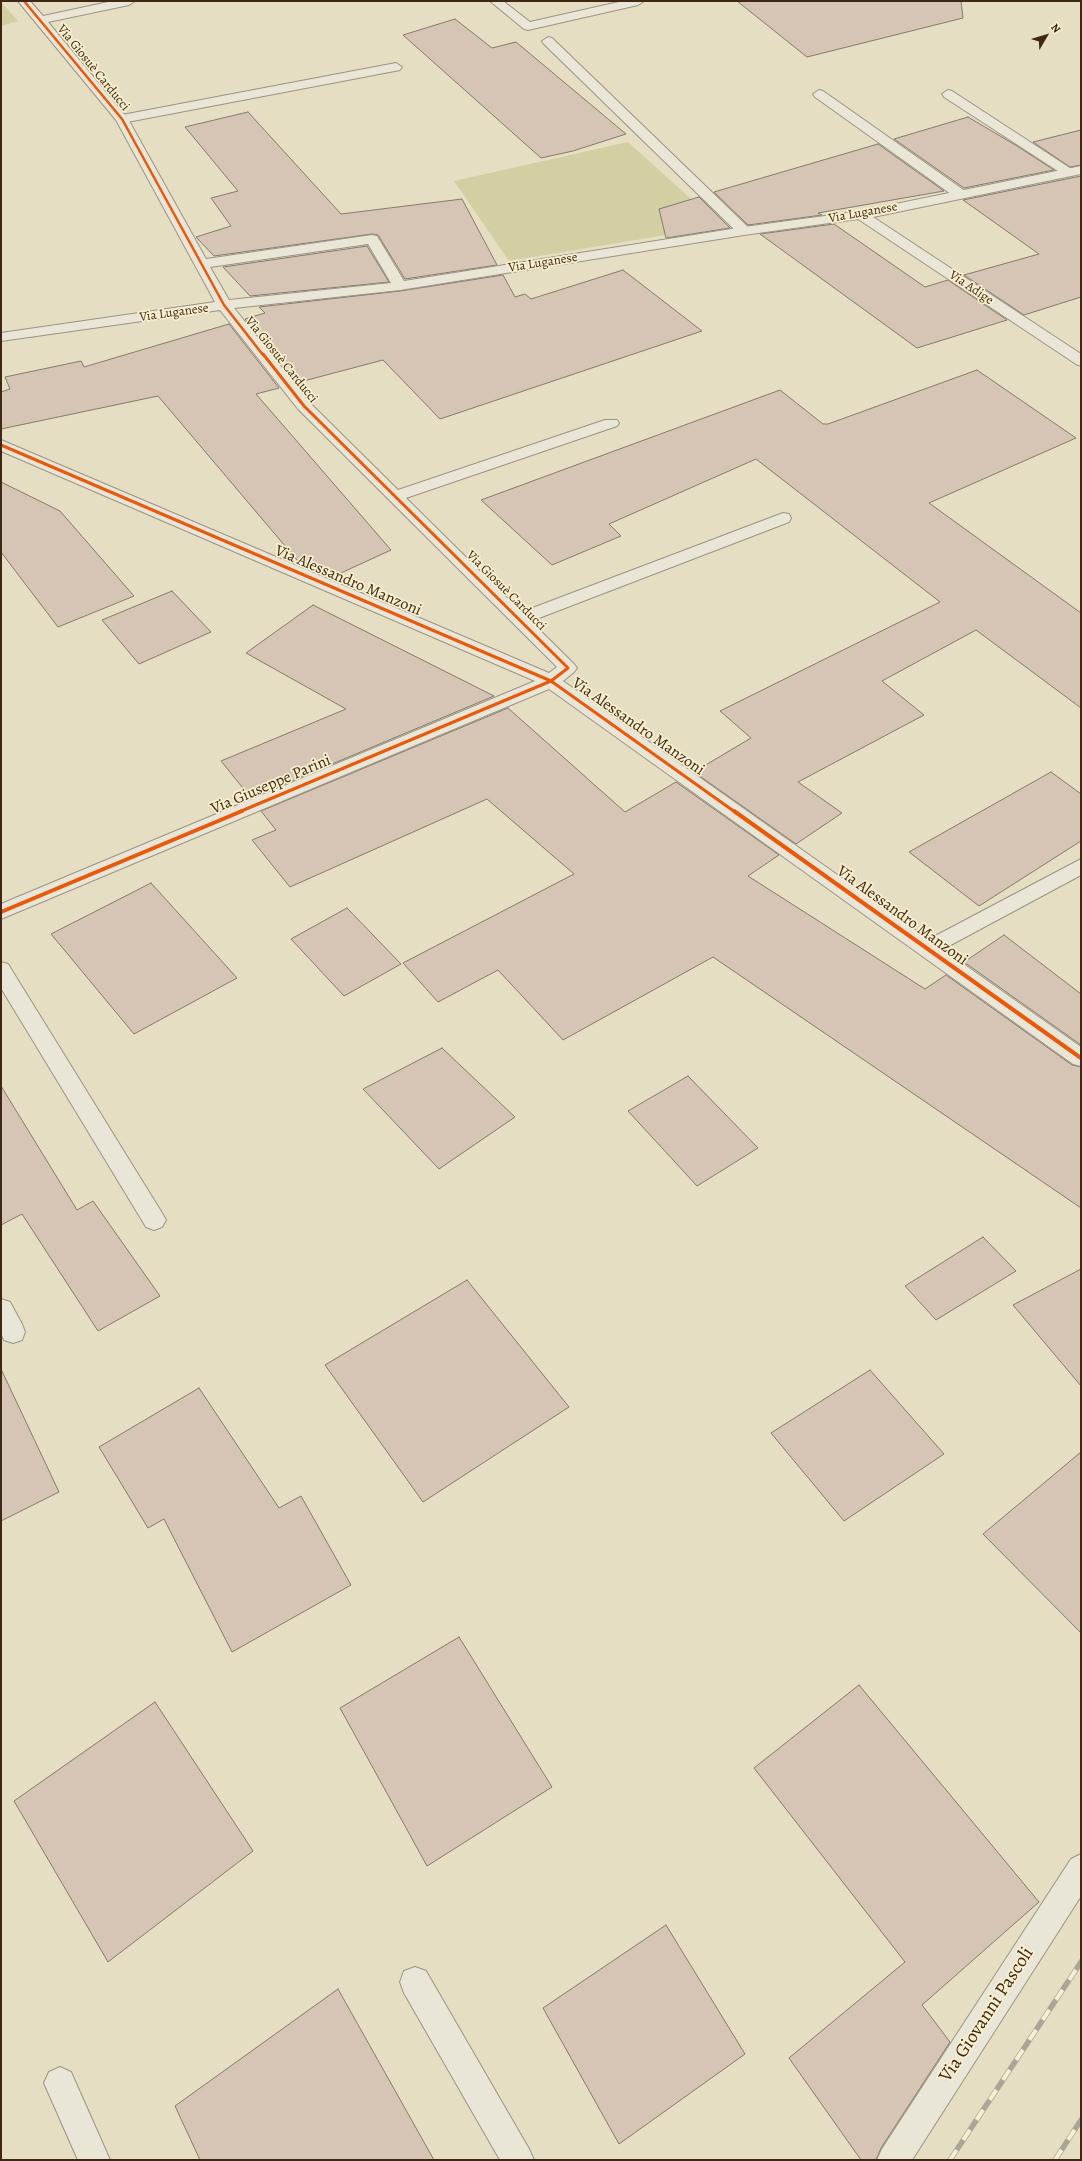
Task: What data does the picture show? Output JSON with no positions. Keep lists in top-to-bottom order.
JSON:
{
  "streets": {
    "street": [
      "Via Giosuè Carducci",
      "Via Luganese",
      "Via Adige",
      "Via Alessandro Manzoni",
      "Via Giuseppe Parini",
      "Via Giovanni Pascoli"
    ]
  },
  "crossings": [
    ["Via Giosuè Carducci", "Via Luganese"],
    ["Via Giosuè Carducci", "Via Alessandro Manzoni"],
    ["Via Giosuè Carducci", "Via Giuseppe Parini"],
    ["Via Luganese", "Via Adige"],
    ["Via Alessandro Manzoni", "Via Giuseppe Parini"]
  ],
  "north": "top right"
}
